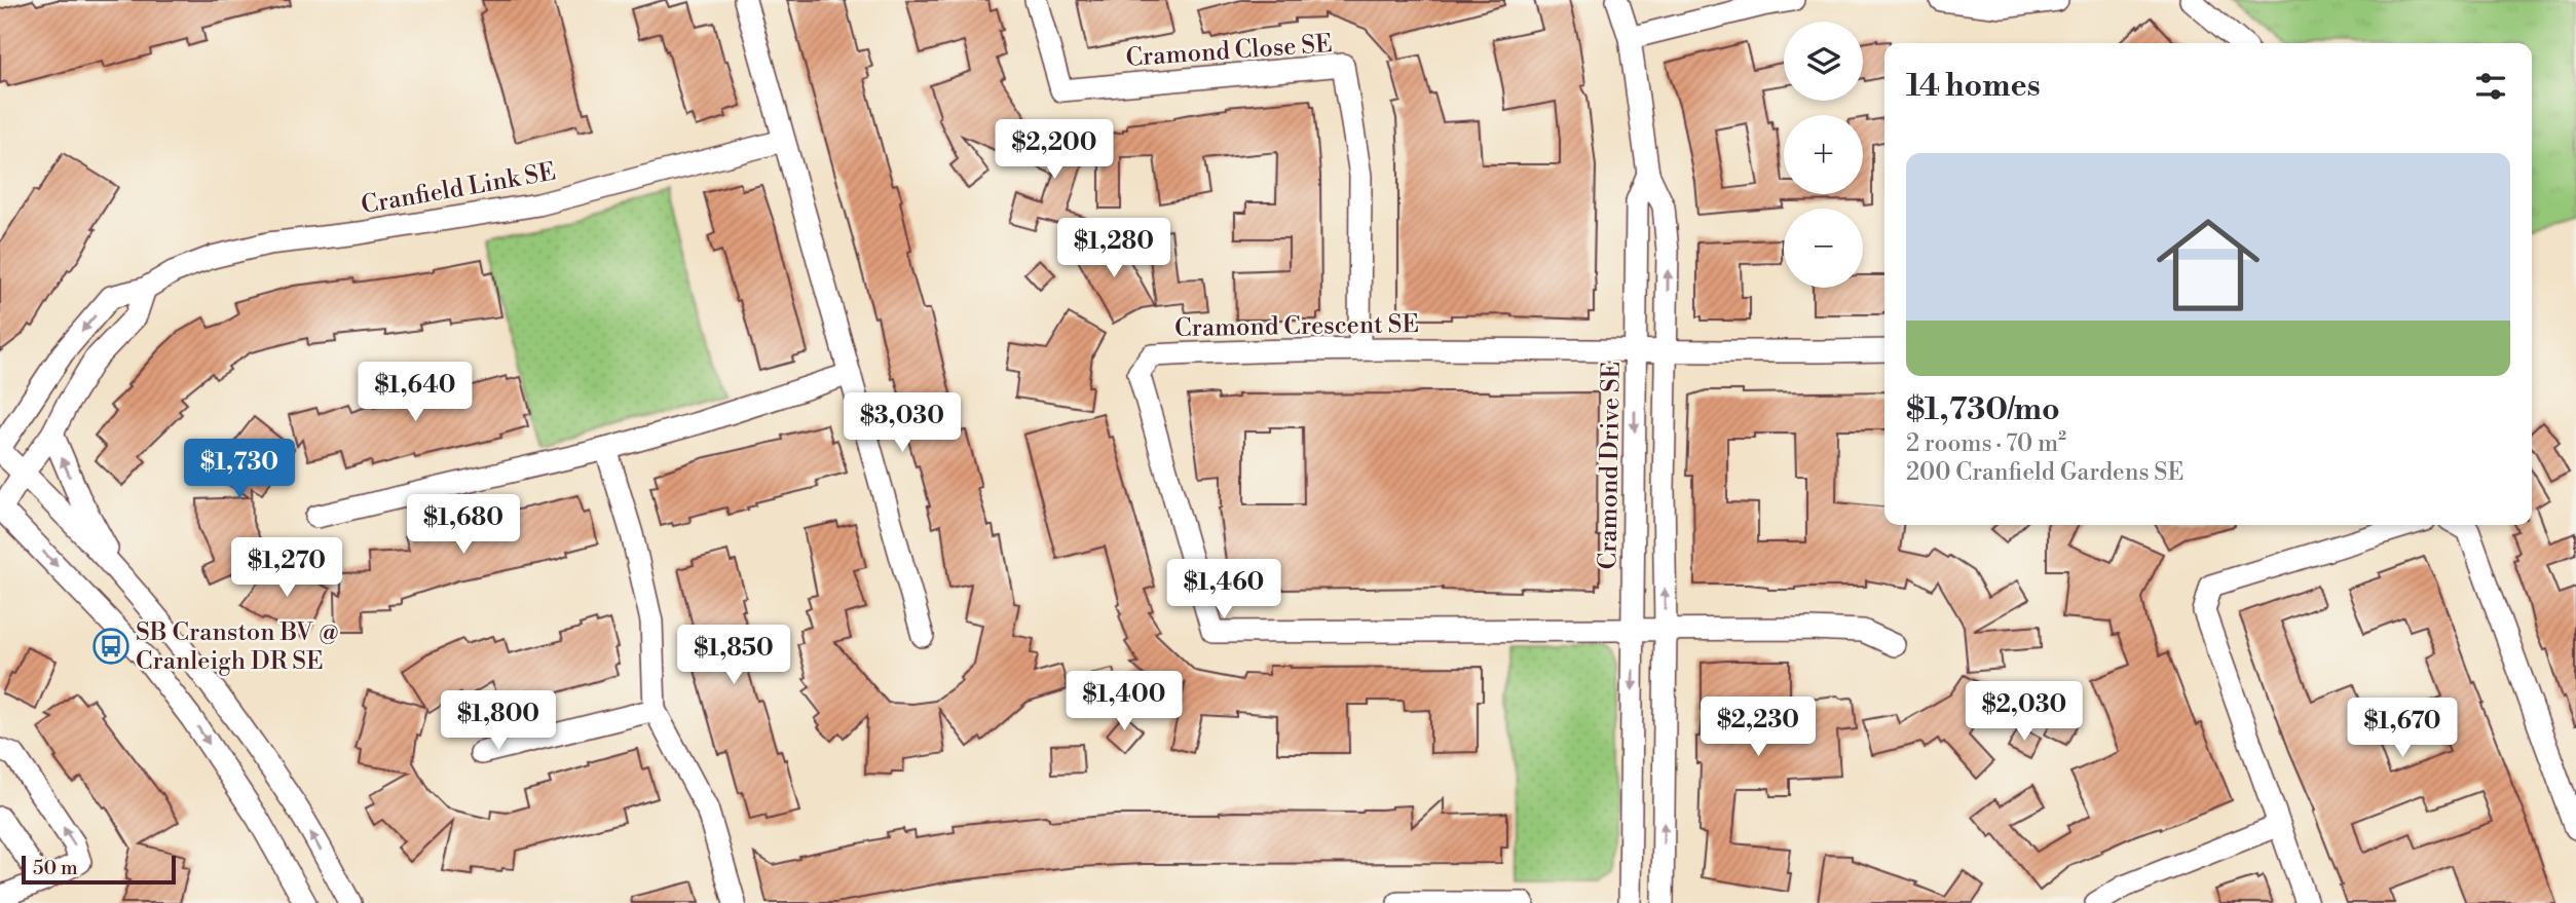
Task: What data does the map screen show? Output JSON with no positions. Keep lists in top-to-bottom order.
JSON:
{
  "streets": {
    "street": [
      "Cramond Close SE",
      "Cranfield Link SE",
      "Cramond Crescent SE",
      "Cramond Drive SE"
    ]
  },
  "crossings": [
    ["Cramond Close SE", "Cramond Crescent SE"],
    ["Cramond Crescent SE", "Cramond Drive SE"]
  ],
  "places": {
    "bus stop": ["SB Cranston BV @ Cranleigh DR SE"]
  },
  "scale_bar": "50 m",
  "page": {
    "map_buttons": ["+", "−"],
    "heading": "14 homes",
    "price": [
      "$2,200",
      "$1,280",
      "$1,640",
      "$3,030",
      "$1,730",
      "$1,680",
      "$1,270",
      "$1,460",
      "$1,850",
      "$1,400",
      "$2,030",
      "$1,800",
      "$2,230",
      "$1,670"
    ],
    "list": [
      {
        "name": "$1,730/mo",
        "note": "2 rooms · 70 m² · 200 Cranfield Gardens SE"
      }
    ],
    "scale": "50 m"
  }
}
